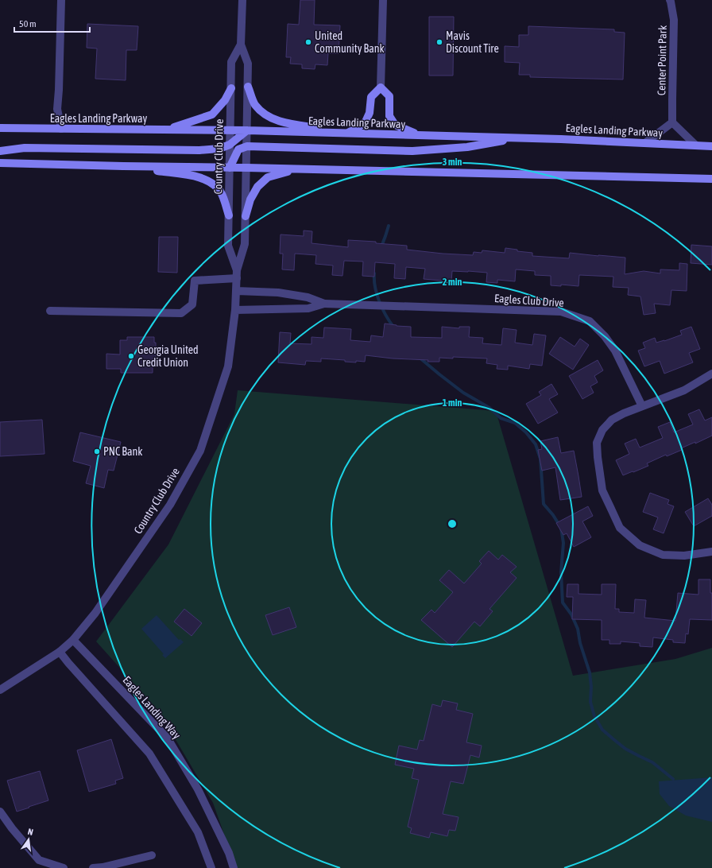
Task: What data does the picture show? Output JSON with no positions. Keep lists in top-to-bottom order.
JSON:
{
  "streets": {
    "main road": ["Eagles Landing Parkway"],
    "street": [
      "Center Point Park",
      "Country Club Drive",
      "Eagles Club Drive",
      "Eagles Landing Way"
    ]
  },
  "crossings": [
    ["Eagles Landing Parkway", "Country Club Drive"],
    ["Country Club Drive", "Eagles Landing Way"]
  ],
  "places": [
    "United Community Bank",
    "Mavis Discount Tire",
    "Georgia United Credit Union",
    "PNC Bank"
  ],
  "scale_bar": "50 m",
  "north": "top",
  "rings": ["3 min", "2 min", "1 min"]
}
